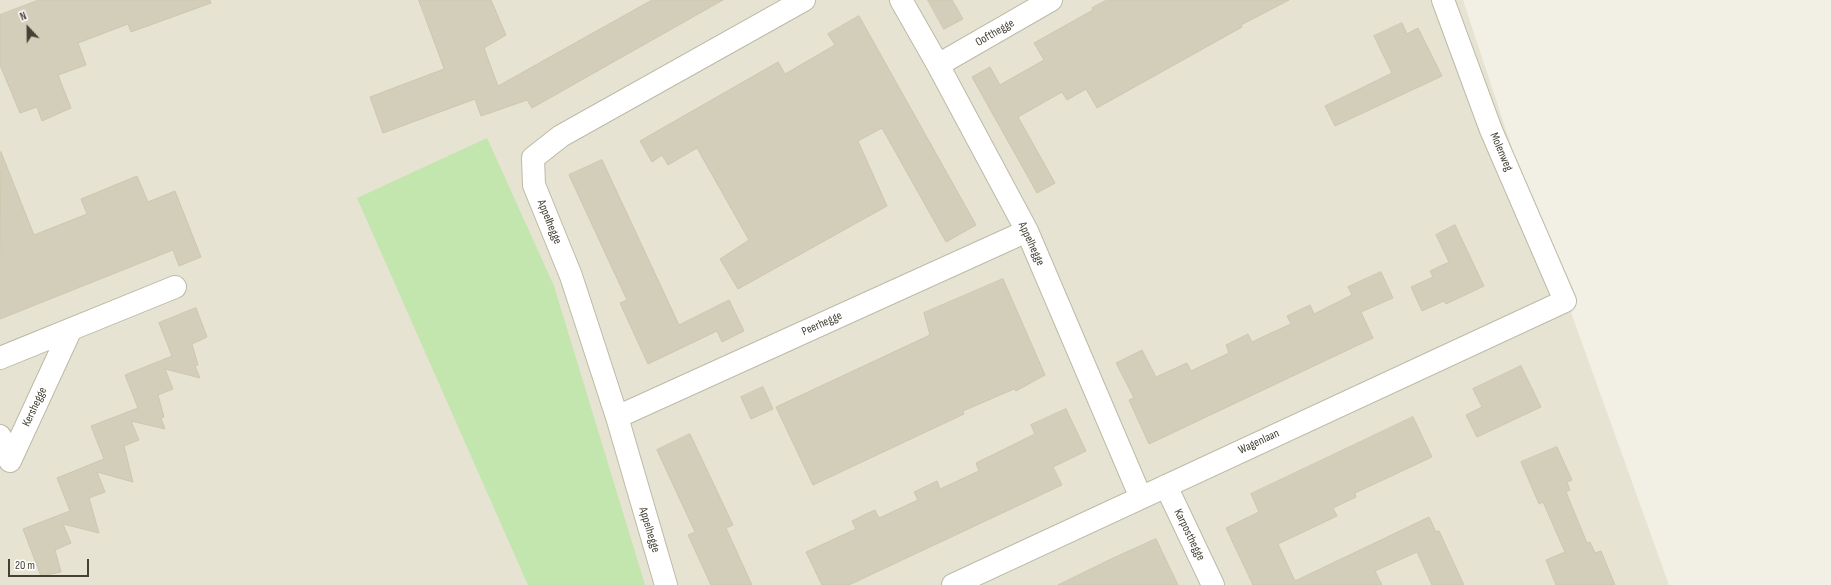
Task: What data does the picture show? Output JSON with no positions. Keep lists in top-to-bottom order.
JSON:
{
  "streets": {
    "street": [
      "Oofthegge",
      "Molenweg",
      "Appelhegge",
      "Peerhegge",
      "Kershegge",
      "Wagenlaan",
      "Karposthegge"
    ]
  },
  "crossings": [
    ["Oofthegge", "Appelhegge"],
    ["Molenweg", "Wagenlaan"],
    ["Appelhegge", "Peerhegge"],
    ["Appelhegge", "Wagenlaan"],
    ["Wagenlaan", "Karposthegge"]
  ],
  "scale_bar": "20 m",
  "north": "top"
}
